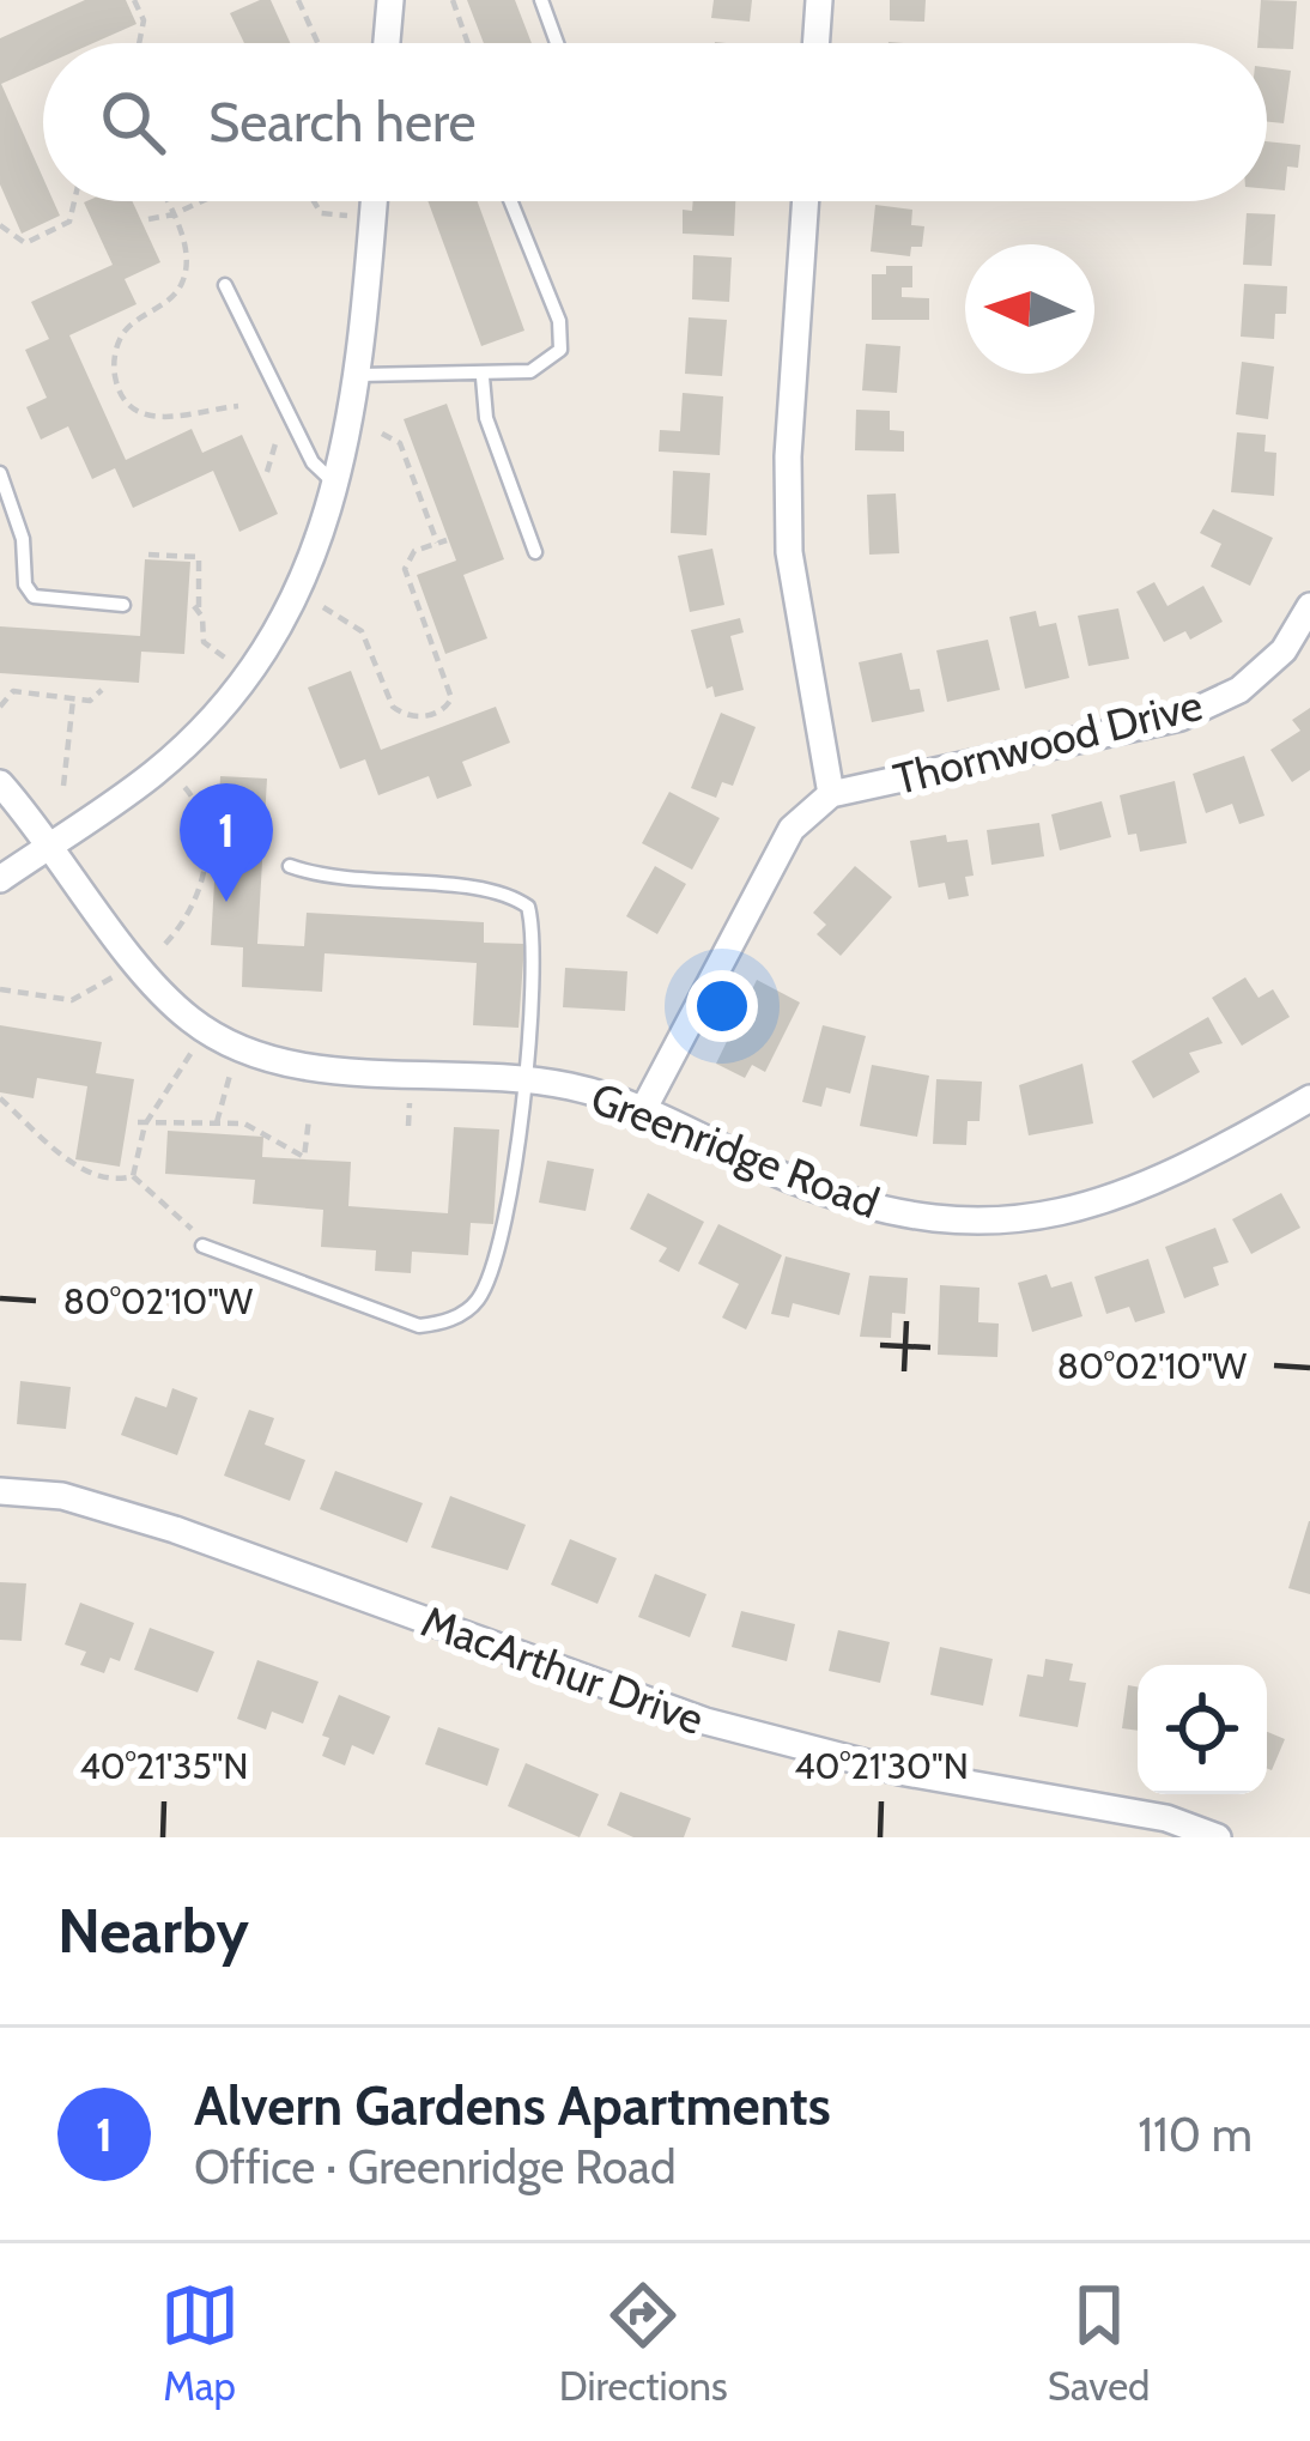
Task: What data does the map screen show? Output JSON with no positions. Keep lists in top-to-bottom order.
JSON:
{
  "streets": {
    "street": ["Thornwood Drive", "Greenridge Road", "MacArthur Drive"]
  },
  "north": "left",
  "page": {
    "search": "Search here",
    "pins": "1",
    "heading": "Nearby",
    "list": [
      {
        "mark": "1",
        "name": "Alvern Gardens Apartments",
        "note": "Office · Greenridge Road",
        "value": "110 m"
      }
    ],
    "nav": ["Map", "Directions", "Saved"]
  },
  "coordinates": ["80°02'10\"W", "40°21'35\"N", "40°21'30\"N"]
}
